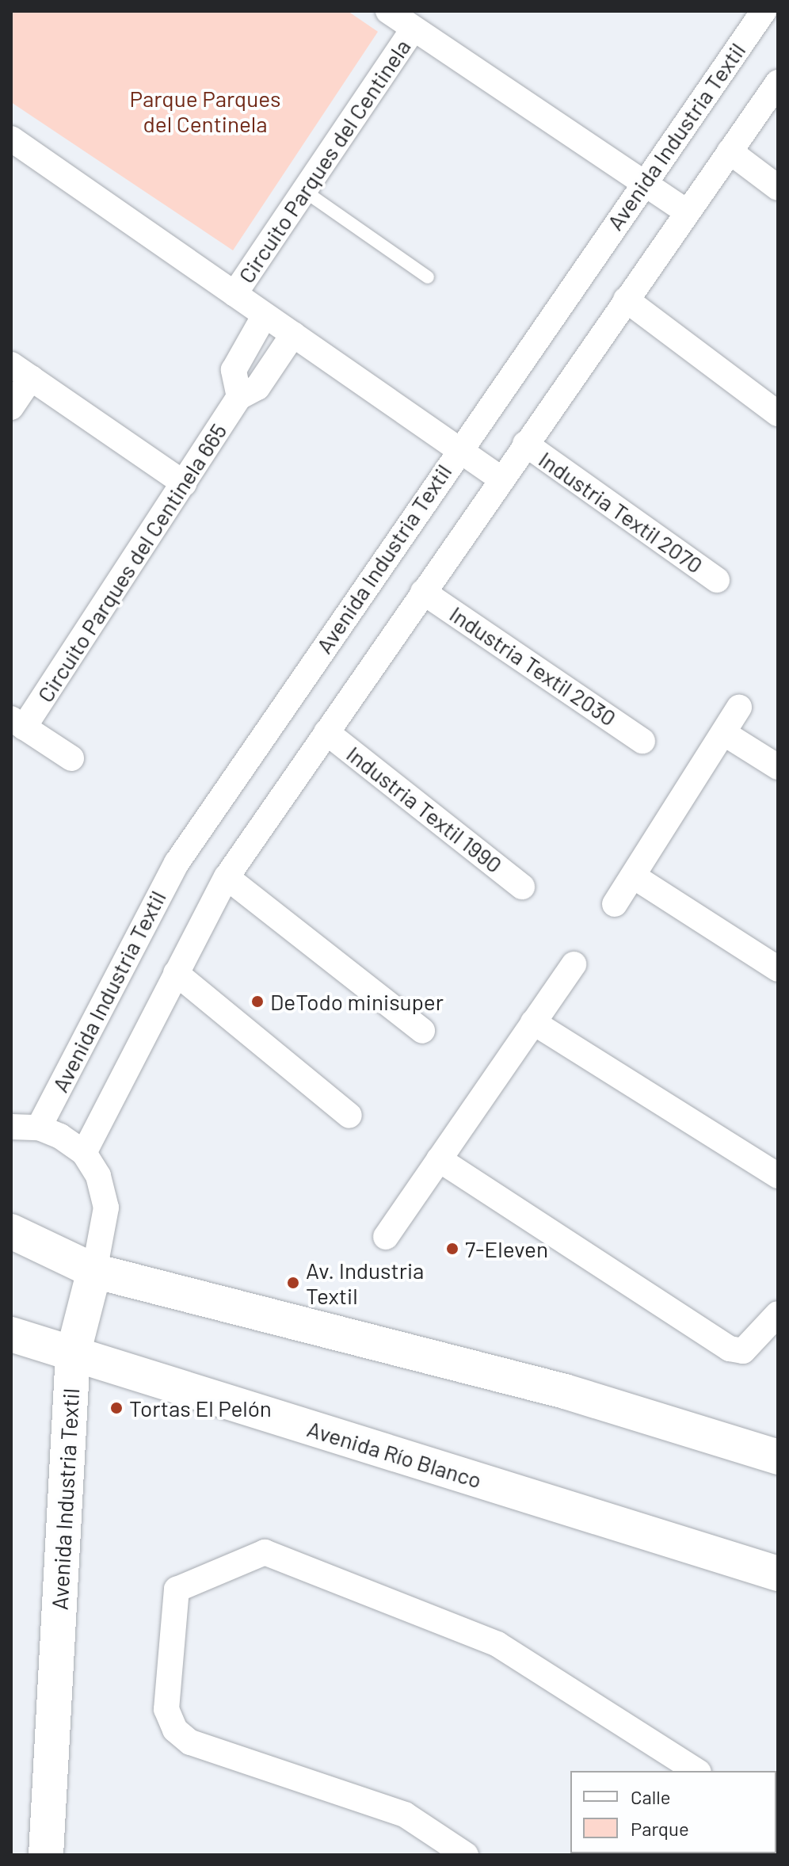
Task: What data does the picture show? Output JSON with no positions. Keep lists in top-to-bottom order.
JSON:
{
  "streets": {
    "street": [
      "Avenida Industria Textil",
      "Circuito Parques del Centinela",
      "Industria Textil 2070",
      "Circuito Parques del Centinela 665",
      "Industria Textil 2030",
      "Industria Textil 1990",
      "Avenida Río Blanco"
    ]
  },
  "crossings": [
    ["Avenida Industria Textil", "Circuito Parques del Centinela"],
    ["Avenida Industria Textil", "Avenida Río Blanco"],
    ["Circuito Parques del Centinela", "Circuito Parques del Centinela 665"]
  ],
  "parks": ["Parque Parques del Centinela"],
  "places": [
    "DeTodo minisuper",
    "7-Eleven",
    "Av. Industria Textil",
    "Tortas El Pelón"
  ],
  "legend": ["Calle", "Parque"]
}
